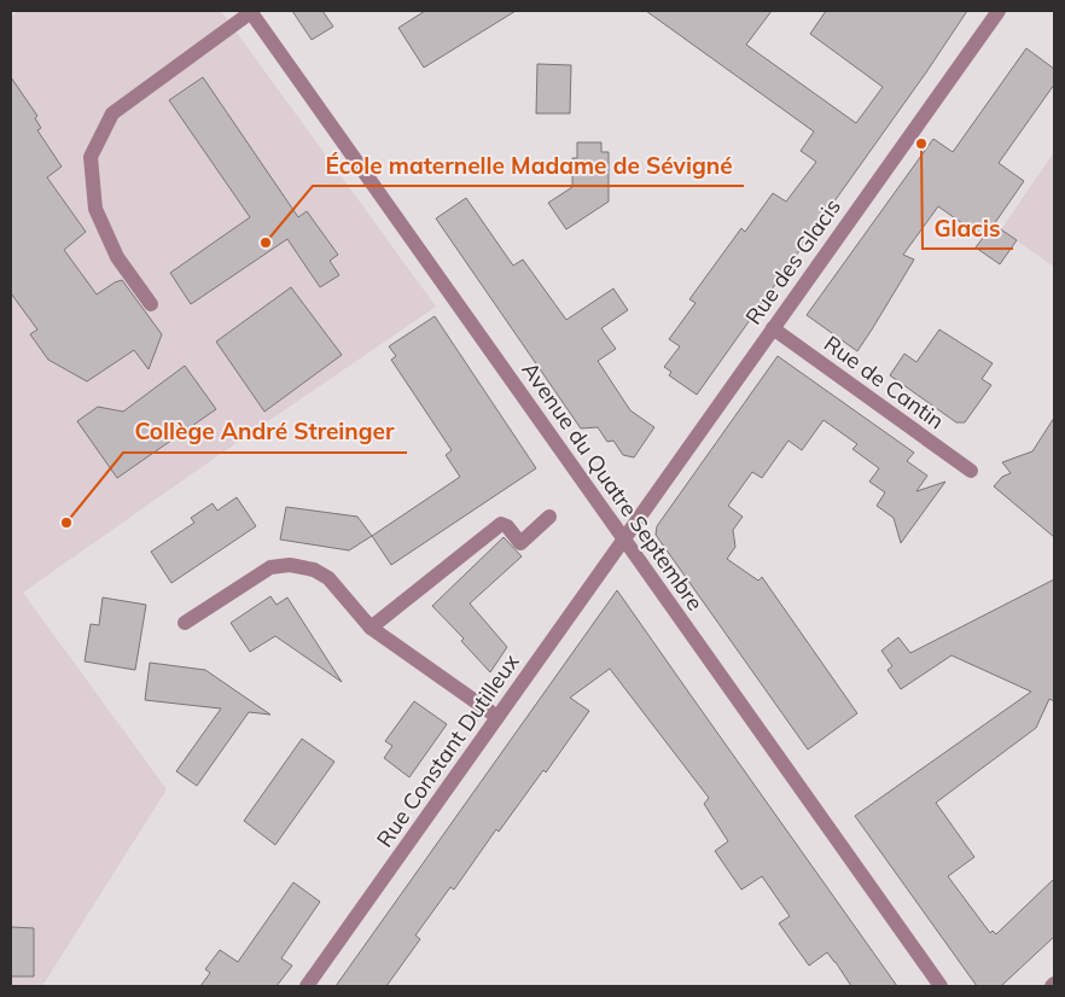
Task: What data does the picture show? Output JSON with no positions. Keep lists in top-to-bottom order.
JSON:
{
  "streets": {
    "street": [
      "Rue des Glacis",
      "Rue de Cantin",
      "Avenue du Quatre Septembre",
      "Rue Constant Dutilleux"
    ]
  },
  "crossings": [
    ["Rue des Glacis", "Rue de Cantin"],
    ["Rue des Glacis", "Avenue du Quatre Septembre"],
    ["Rue des Glacis", "Rue Constant Dutilleux"],
    ["Avenue du Quatre Septembre", "Rue Constant Dutilleux"]
  ],
  "places": ["Glacis", "École maternelle Madame de Sévigné", "Collège André Streinger"]
}
